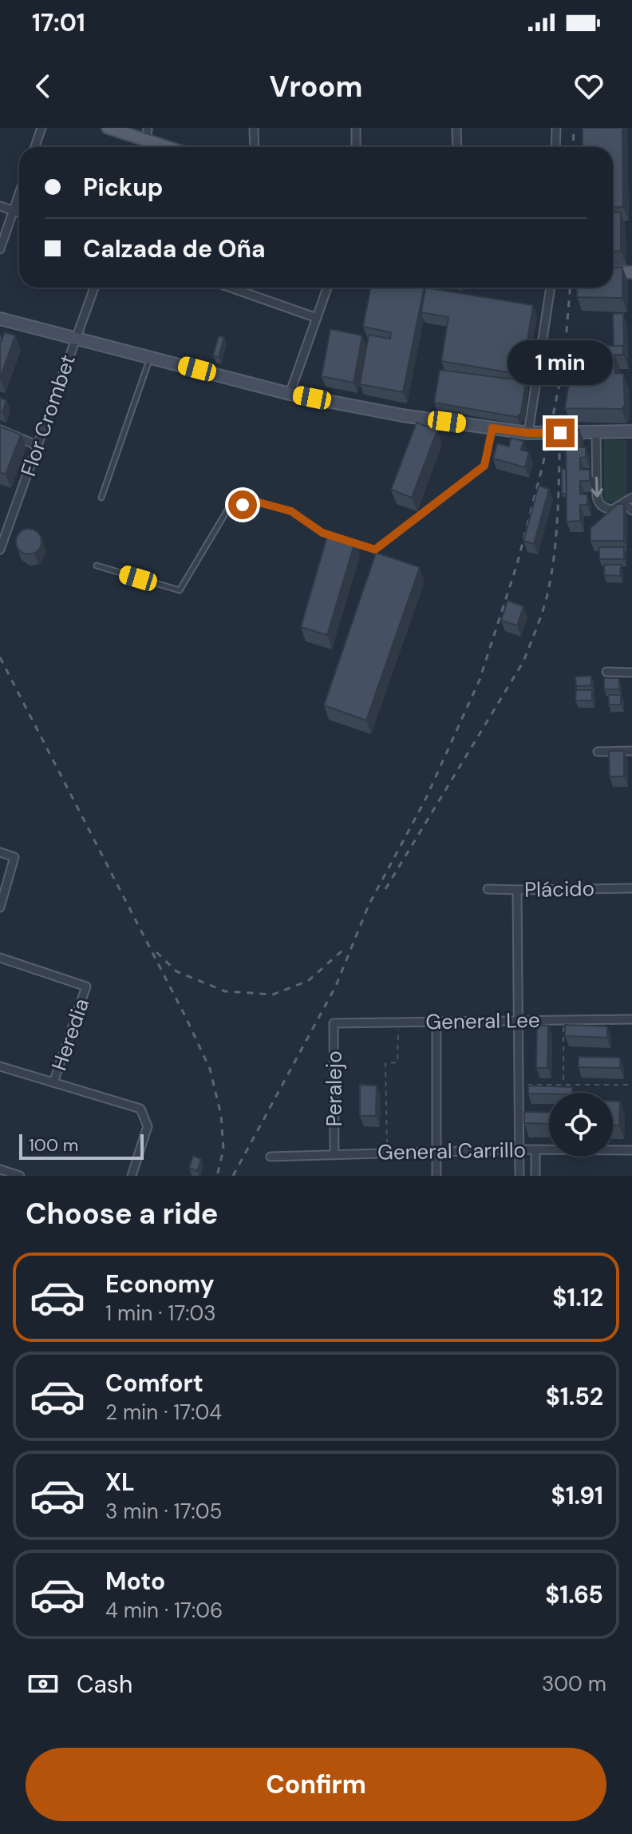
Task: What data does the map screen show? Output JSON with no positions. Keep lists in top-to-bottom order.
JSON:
{
  "streets": {
    "street": [
      "Flor Crombet",
      "Plácido",
      "General Lee",
      "Heredia",
      "Peralejo",
      "General Carrillo"
    ]
  },
  "crossings": [
    ["General Lee", "Peralejo"],
    ["Peralejo", "General Carrillo"]
  ],
  "scale_bar": "100 m",
  "page": {
    "status": "17:01",
    "header": "Vroom",
    "banner": ["Pickup", "Calzada de Oña"],
    "bubble": "1 min",
    "scale": "100 m",
    "heading": "Choose a ride",
    "list": [
      {
        "name": "Economy",
        "note": "1 min · 17:03",
        "value": "$1.12"
      },
      {
        "name": "Comfort",
        "note": "2 min · 17:04",
        "value": "$1.52"
      },
      {
        "name": "XL",
        "note": "3 min · 17:05",
        "value": "$1.91"
      },
      {
        "name": "Moto",
        "note": "4 min · 17:06",
        "value": "$1.65"
      }
    ],
    "pay": ["Cash", "300 m"],
    "buttons": "Confirm"
  }
}
